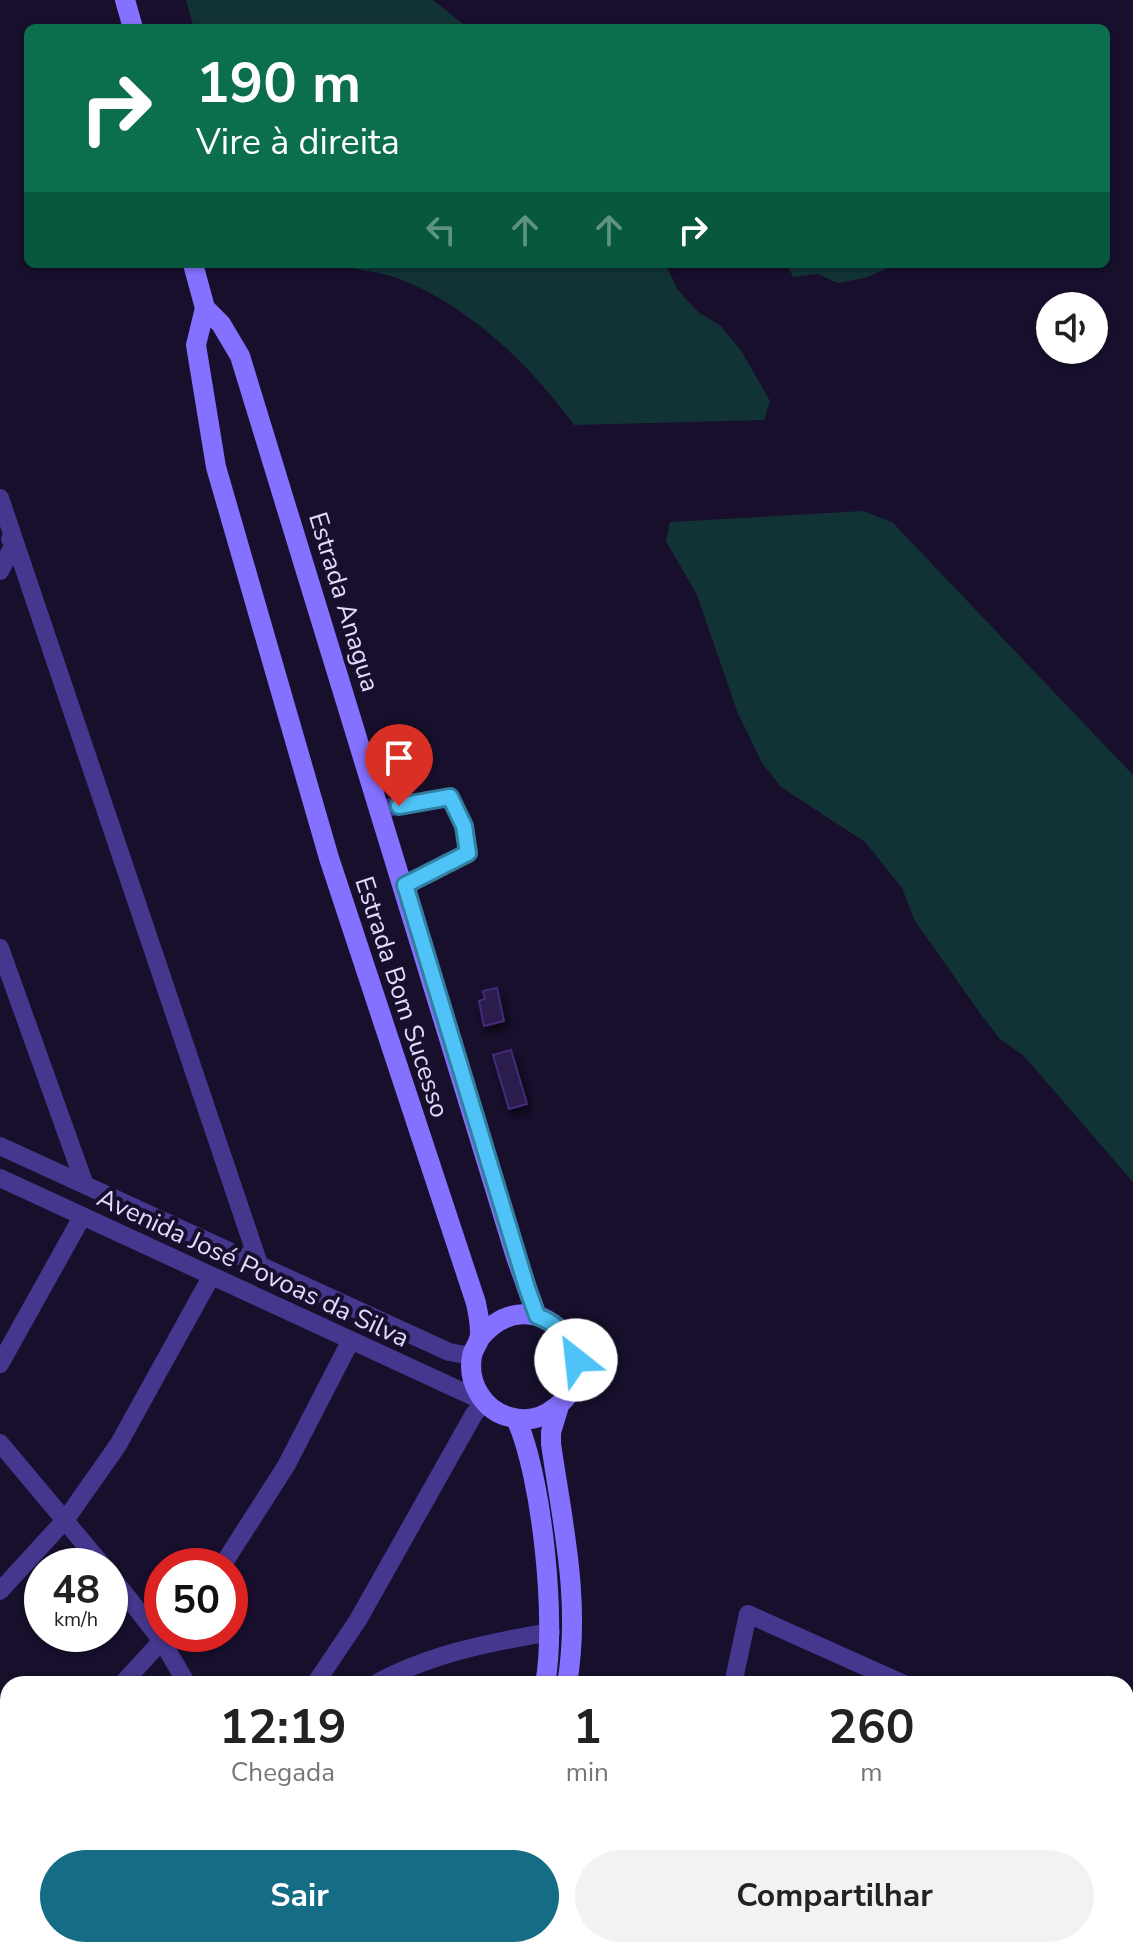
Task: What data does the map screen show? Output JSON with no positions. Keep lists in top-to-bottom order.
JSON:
{
  "streets": {
    "main road": ["Estrada Anagua", "Estrada Bom Sucesso"],
    "street": ["Avenida José Povoas da Silva"]
  },
  "crossings": [
    ["Estrada Anagua", "Estrada Bom Sucesso"],
    ["Estrada Anagua", "Avenida José Povoas da Silva"],
    ["Estrada Bom Sucesso", "Avenida José Povoas da Silva"]
  ],
  "page": {
    "turn": ["190 m", "Vire à direita"],
    "speed": "48 km/h",
    "limit": "50",
    "eta": [
      "12:19",
      "Chegada",
      "1",
      "min",
      "260",
      "m"
    ],
    "buttons": ["Sair", "Compartilhar"]
  }
}
